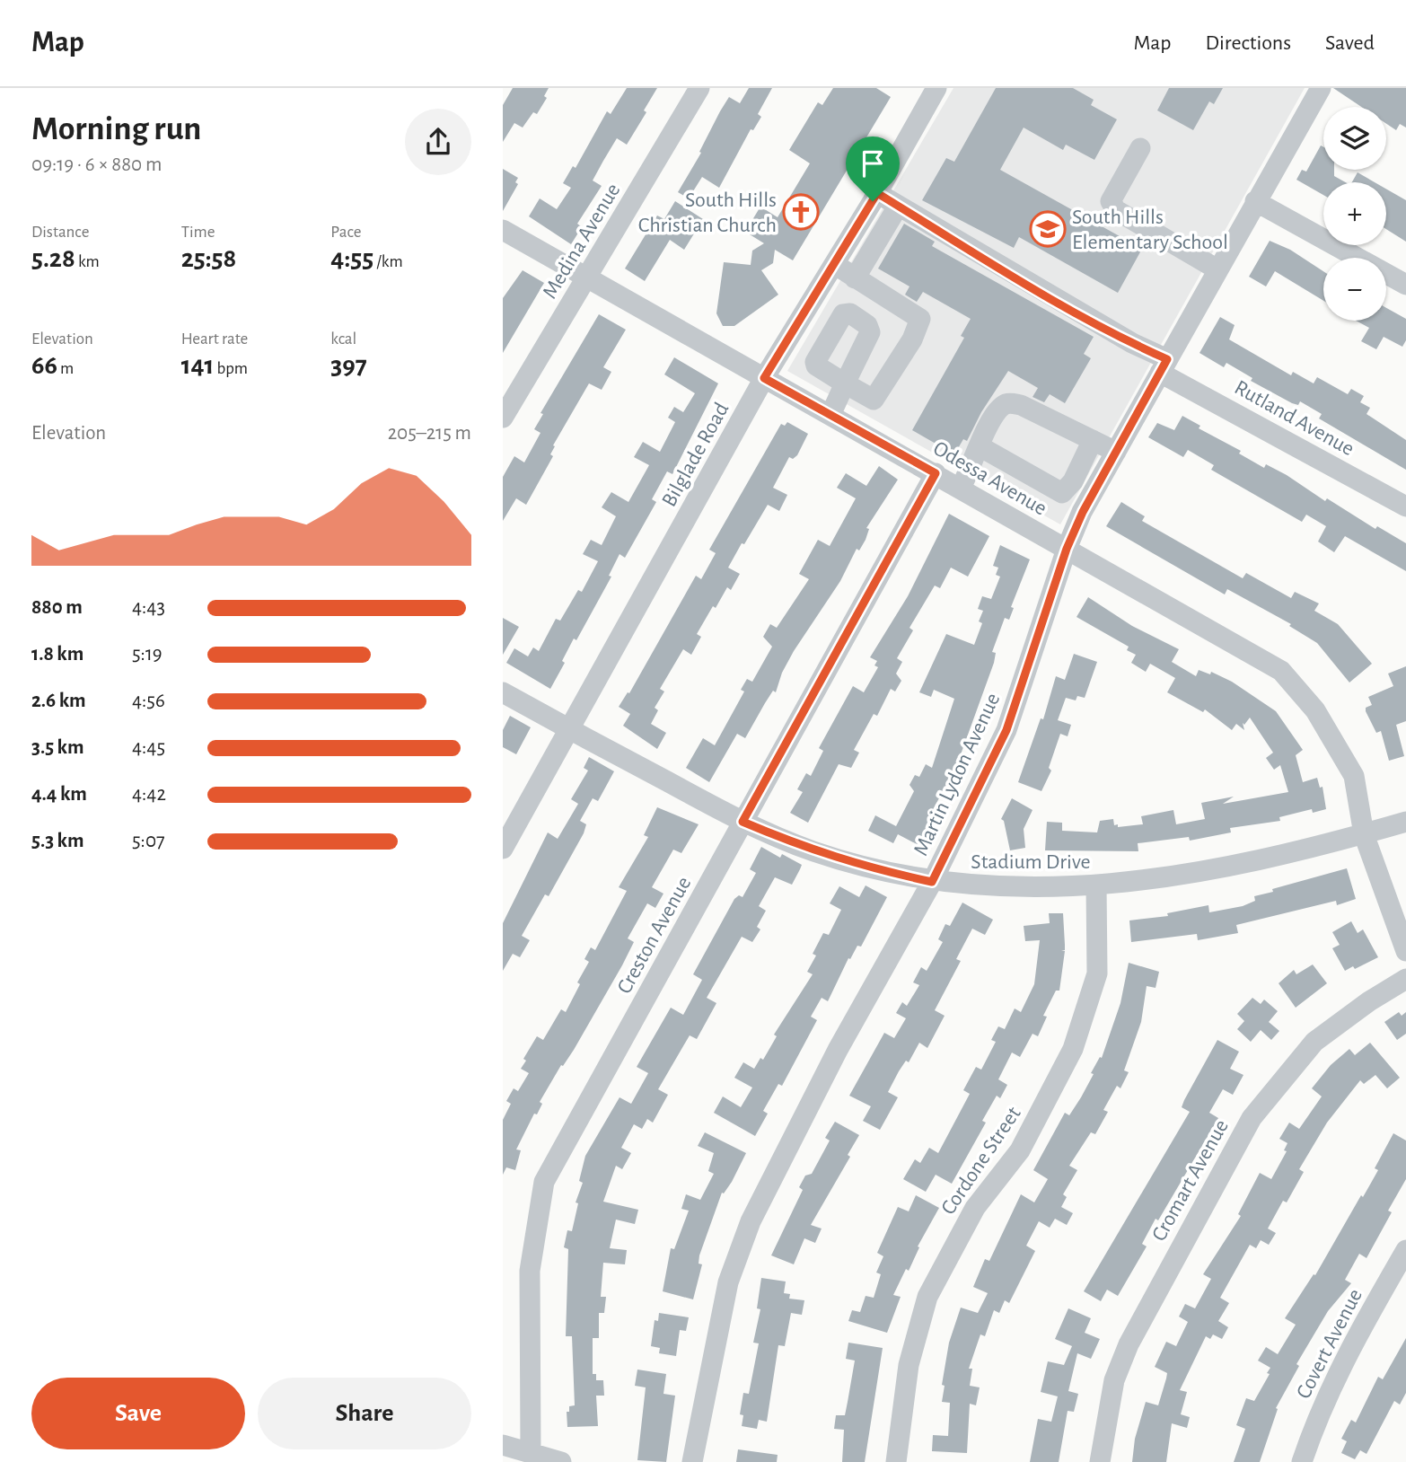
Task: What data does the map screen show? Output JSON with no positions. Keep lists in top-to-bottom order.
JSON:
{
  "streets": {
    "street": [
      "Medina Avenue",
      "Rutland Avenue",
      "Bilglade Road",
      "Odessa Avenue",
      "Martin Lydon Avenue",
      "Stadium Drive",
      "Creston Avenue",
      "Cordone Street",
      "Cromart Avenue",
      "Covert Avenue"
    ]
  },
  "crossings": [
    ["Medina Avenue", "Odessa Avenue"],
    ["Rutland Avenue", "Bilglade Road"],
    ["Rutland Avenue", "Martin Lydon Avenue"],
    ["Bilglade Road", "Odessa Avenue"],
    ["Bilglade Road", "Stadium Drive"],
    ["Odessa Avenue", "Martin Lydon Avenue"],
    ["Odessa Avenue", "Stadium Drive"],
    ["Odessa Avenue", "Creston Avenue"],
    ["Martin Lydon Avenue", "Stadium Drive"],
    ["Stadium Drive", "Creston Avenue"],
    ["Stadium Drive", "Cordone Street"]
  ],
  "places": {
    "church": ["South Hills Christian Church"],
    "school or university": ["South Hills Elementary School"]
  },
  "page": {
    "header": "Map",
    "nav": ["Map", "Directions", "Saved"],
    "heading": ["Morning run", "09:19 · 6 × 880 m"],
    "map_buttons": ["+", "−"],
    "stats": [
      ["Distance", "5.28 km"],
      ["Time", "25:58"],
      ["Pace", "4:55 /km"],
      ["Elevation", "66 m"],
      ["Heart rate", "141 bpm"],
      ["kcal", "397"]
    ],
    "chart": ["Elevation", "205–215 m"],
    "list": [
      {
        "name": "880 m",
        "note": "4:43"
      },
      {
        "name": "1.8 km",
        "note": "5:19"
      },
      {
        "name": "2.6 km",
        "note": "4:56"
      },
      {
        "name": "3.5 km",
        "note": "4:45"
      },
      {
        "name": "4.4 km",
        "note": "4:42"
      },
      {
        "name": "5.3 km",
        "note": "5:07"
      }
    ],
    "buttons": ["Save", "Share"]
  }
}
